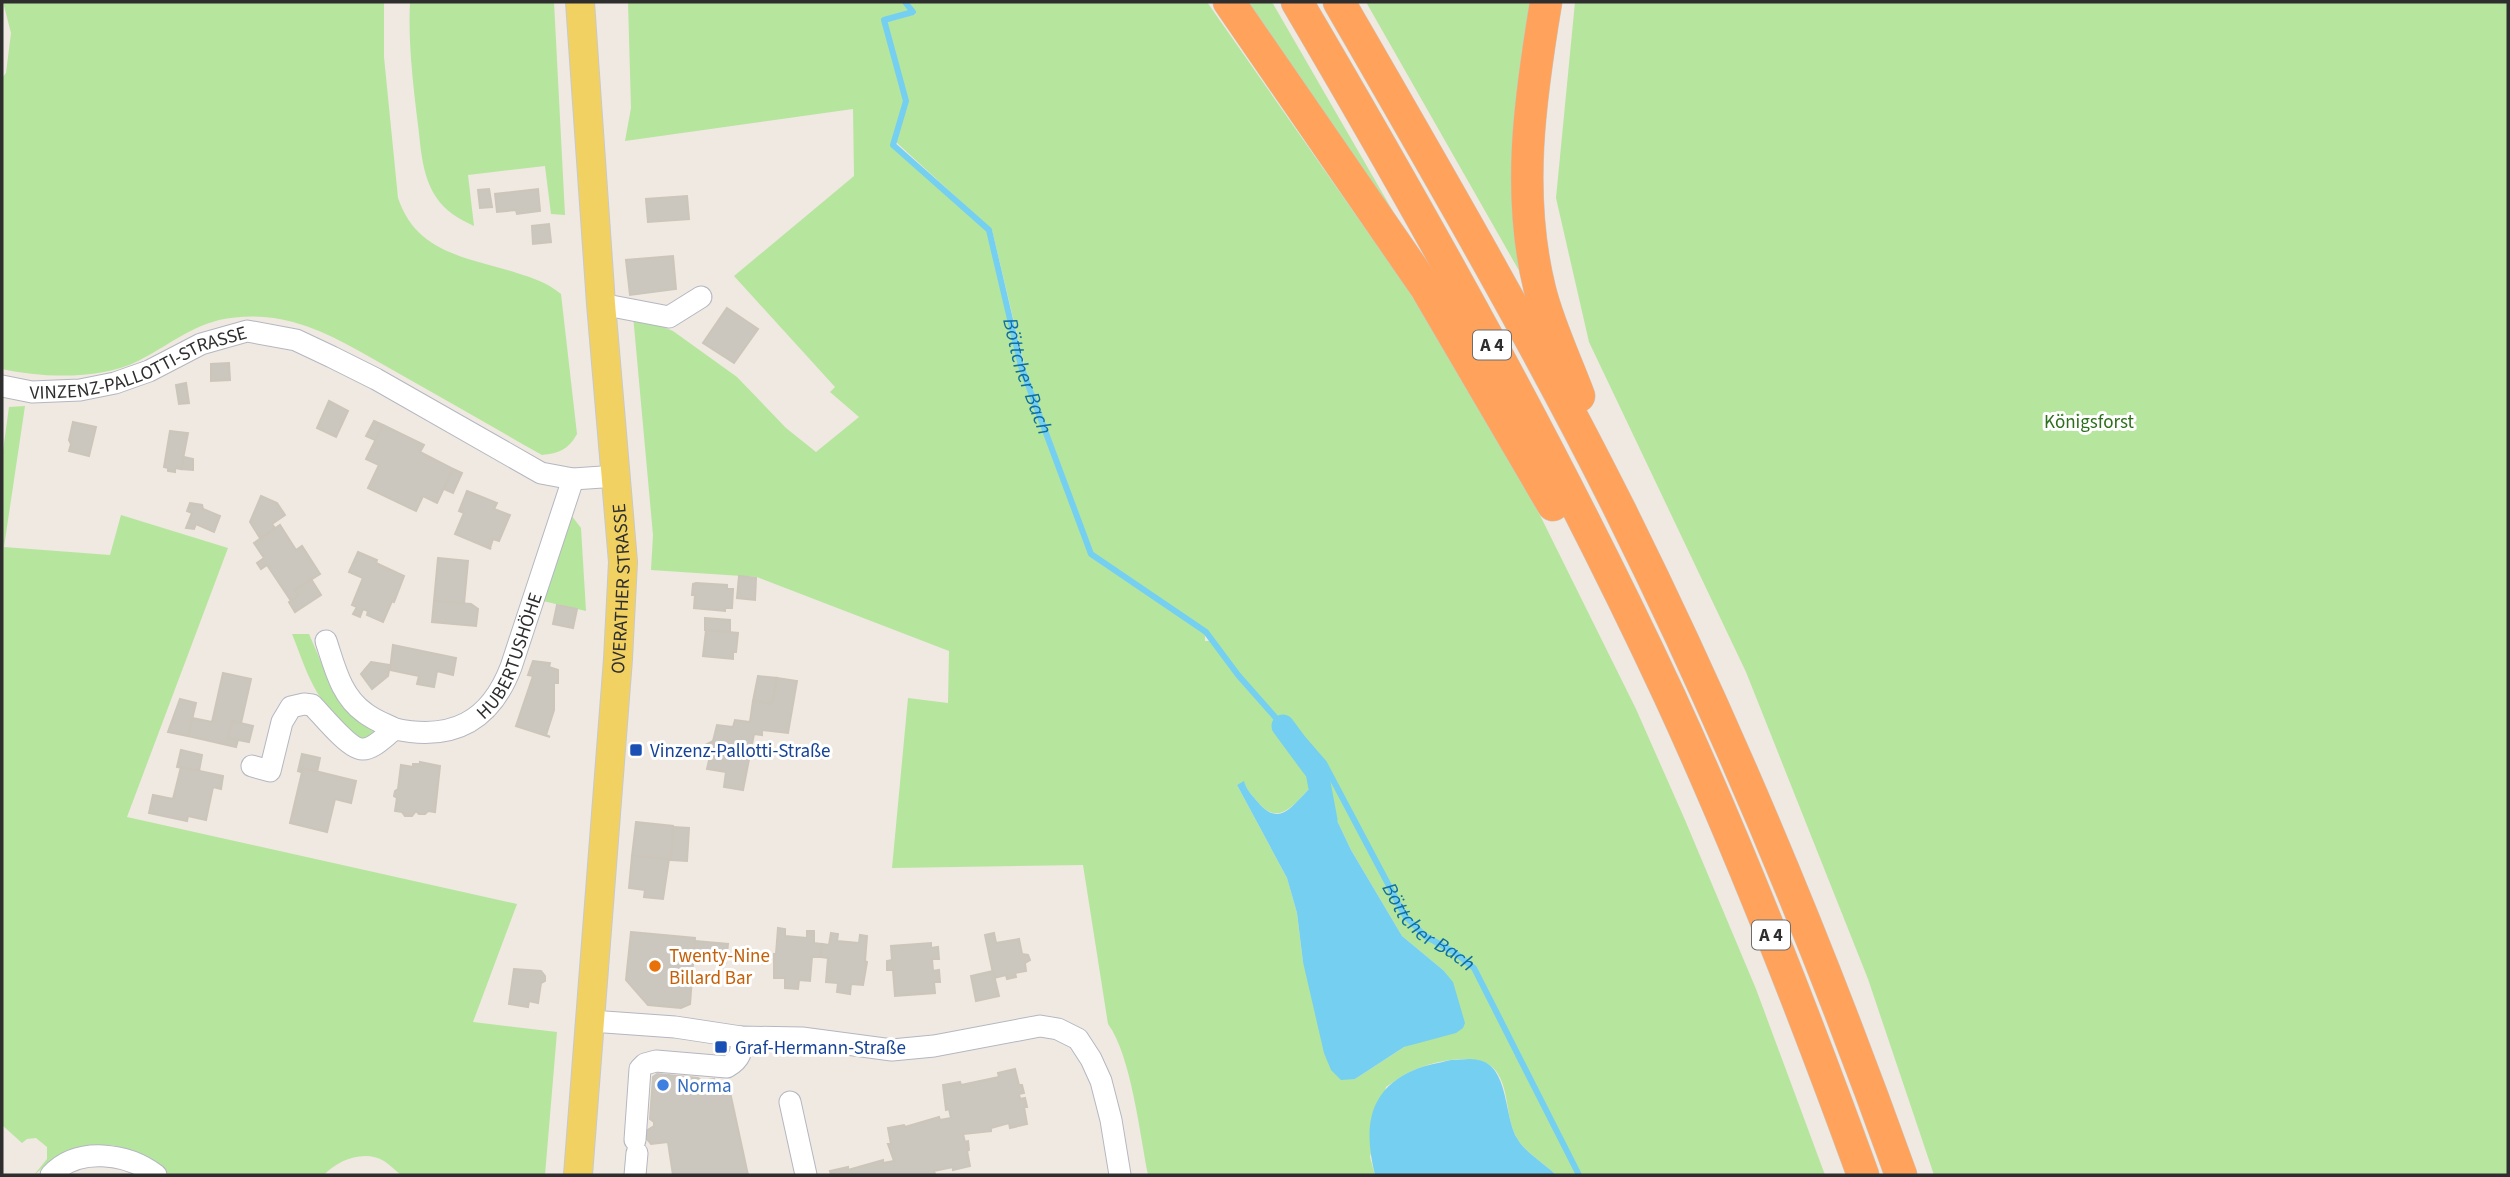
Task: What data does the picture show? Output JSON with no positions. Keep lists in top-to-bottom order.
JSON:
{
  "streets": {
    "highway": ["A 4"],
    "main road": ["OVERATHER STRASSE"],
    "street": ["VINZENZ-PALLOTTI-STRASSE", "HUBERTUSHÖHE"]
  },
  "crossings": [
    ["VINZENZ-PALLOTTI-STRASSE", "OVERATHER STRASSE"],
    ["VINZENZ-PALLOTTI-STRASSE", "HUBERTUSHÖHE"]
  ],
  "water": ["Böttcher Bach"],
  "parks": ["Königsforst"],
  "places": {
    "transit": ["Vinzenz-Pallotti-Straße", "Graf-Hermann-Straße"],
    "other": ["Twenty-Nine Billard Bar", "Norma"]
  }
}
